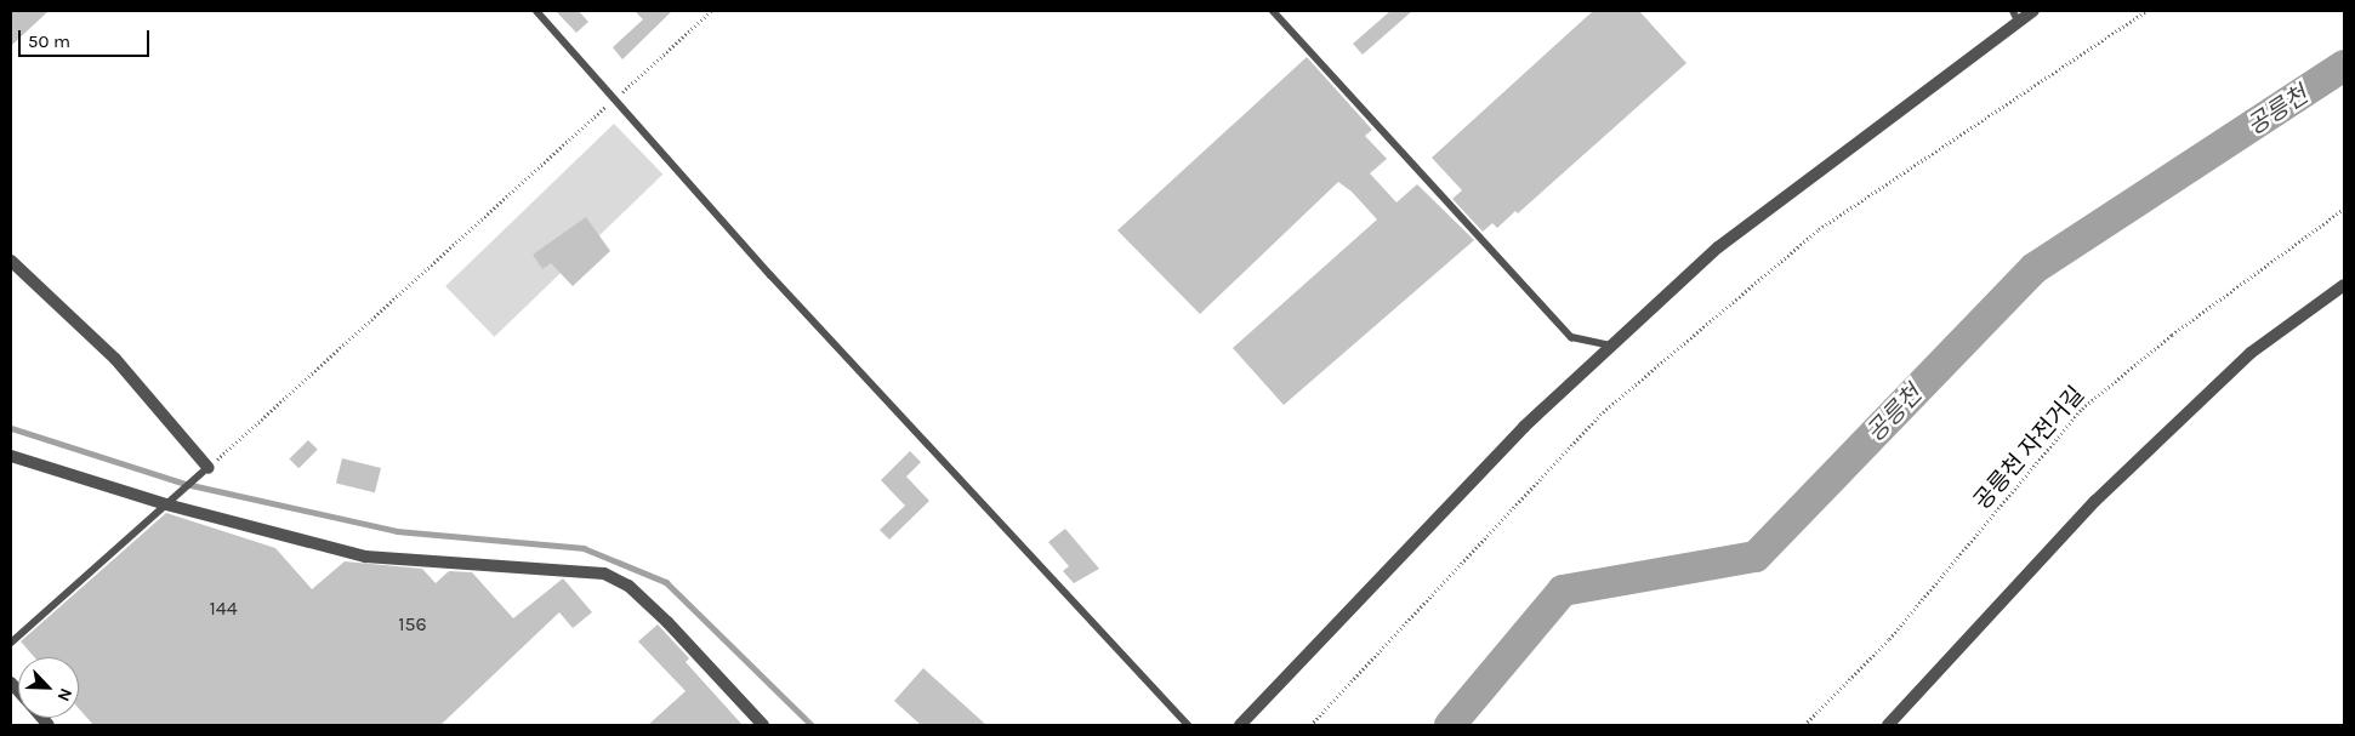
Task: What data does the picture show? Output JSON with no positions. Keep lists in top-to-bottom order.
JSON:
{
  "streets": {
    "path": ["공릉천 자전거길"]
  },
  "water": ["공릉천"],
  "house_numbers": ["144", "156"],
  "scale_bar": "50 m",
  "north": "bottom right"
}
